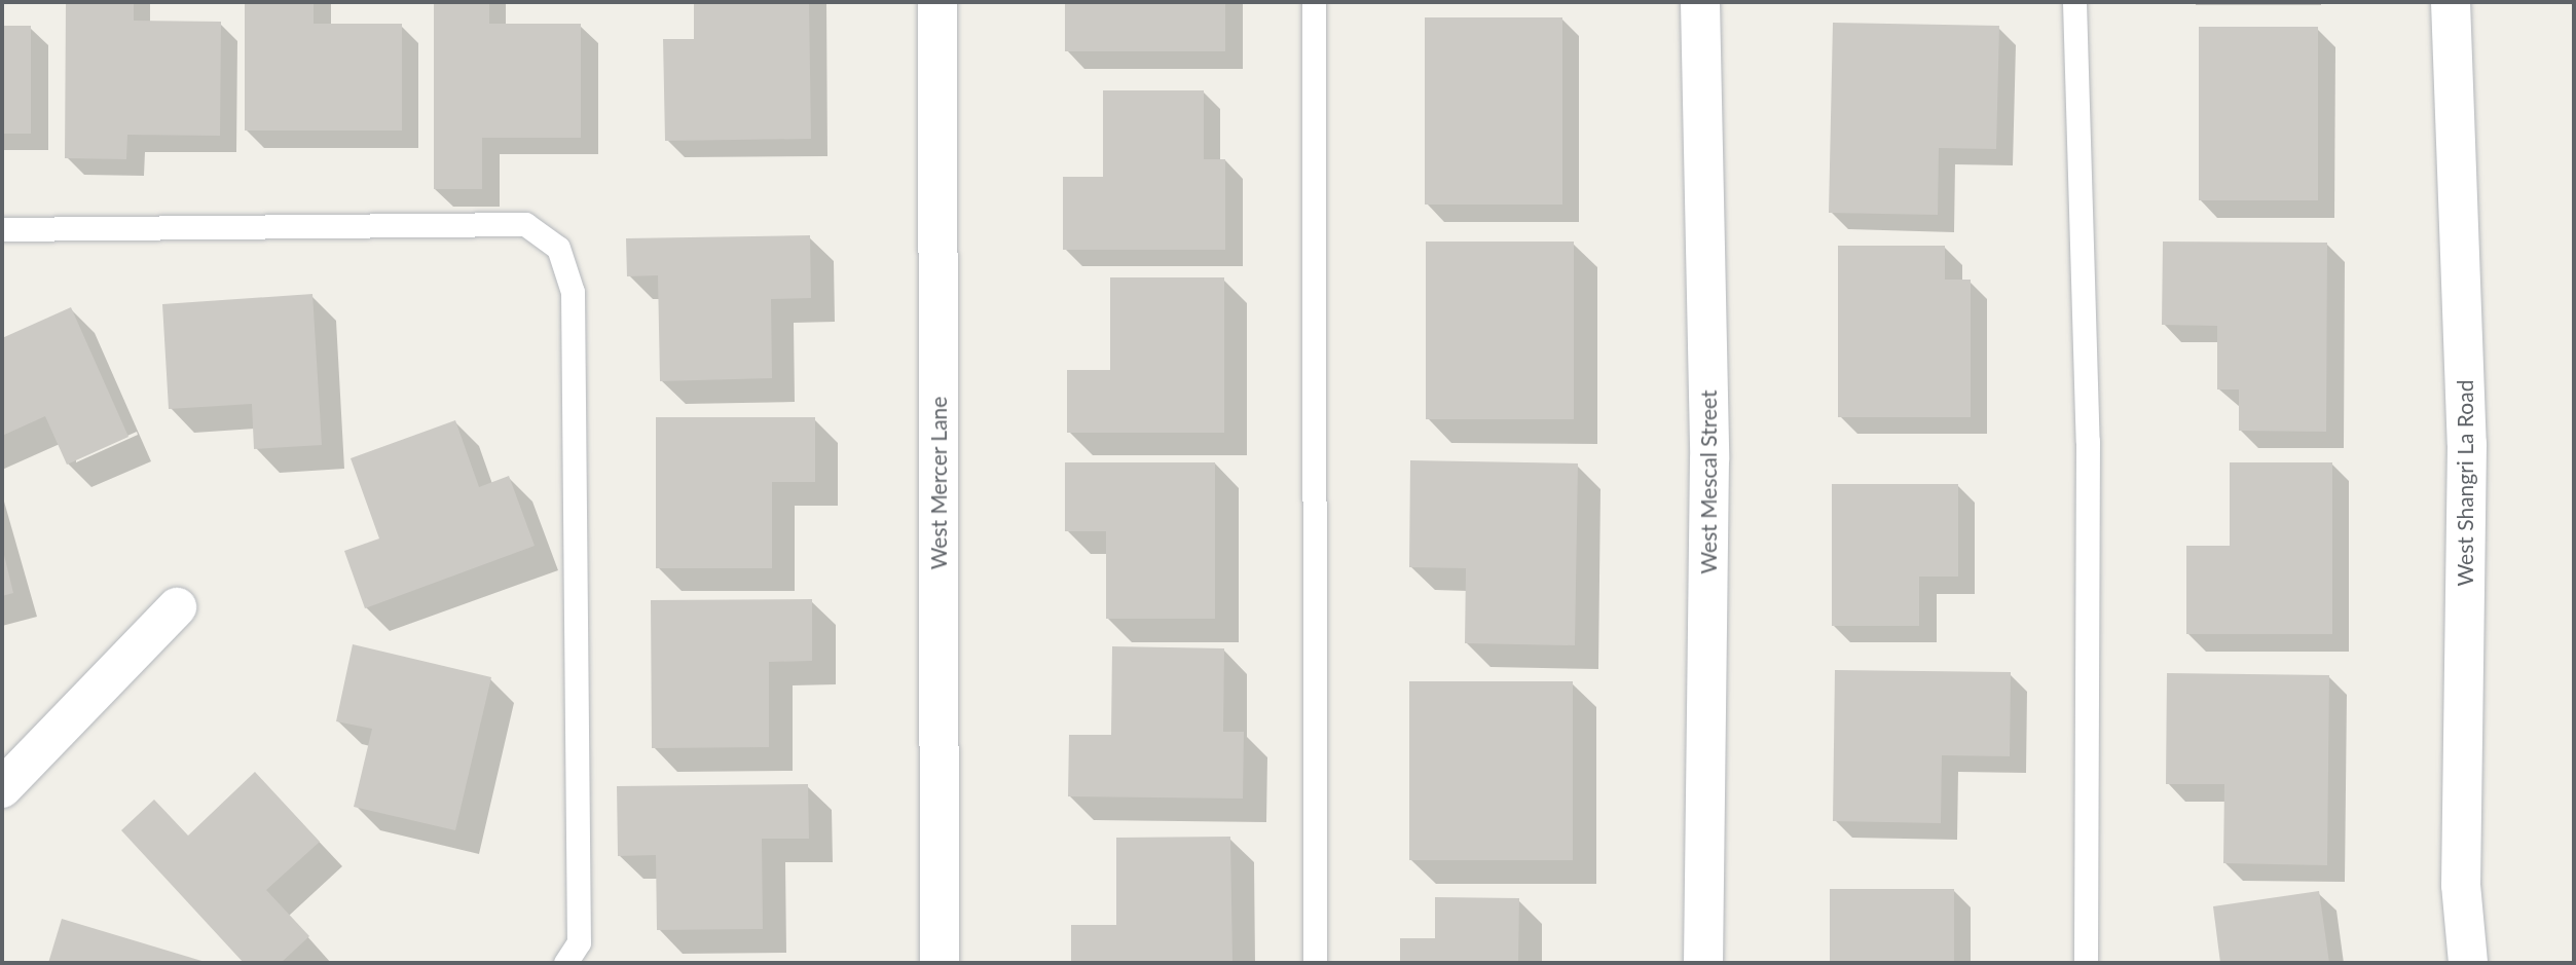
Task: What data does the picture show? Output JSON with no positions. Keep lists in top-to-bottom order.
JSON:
{
  "streets": {
    "street": ["West Mescal Street", "West Mercer Lane", "West Shangri La Road"]
  }
}
